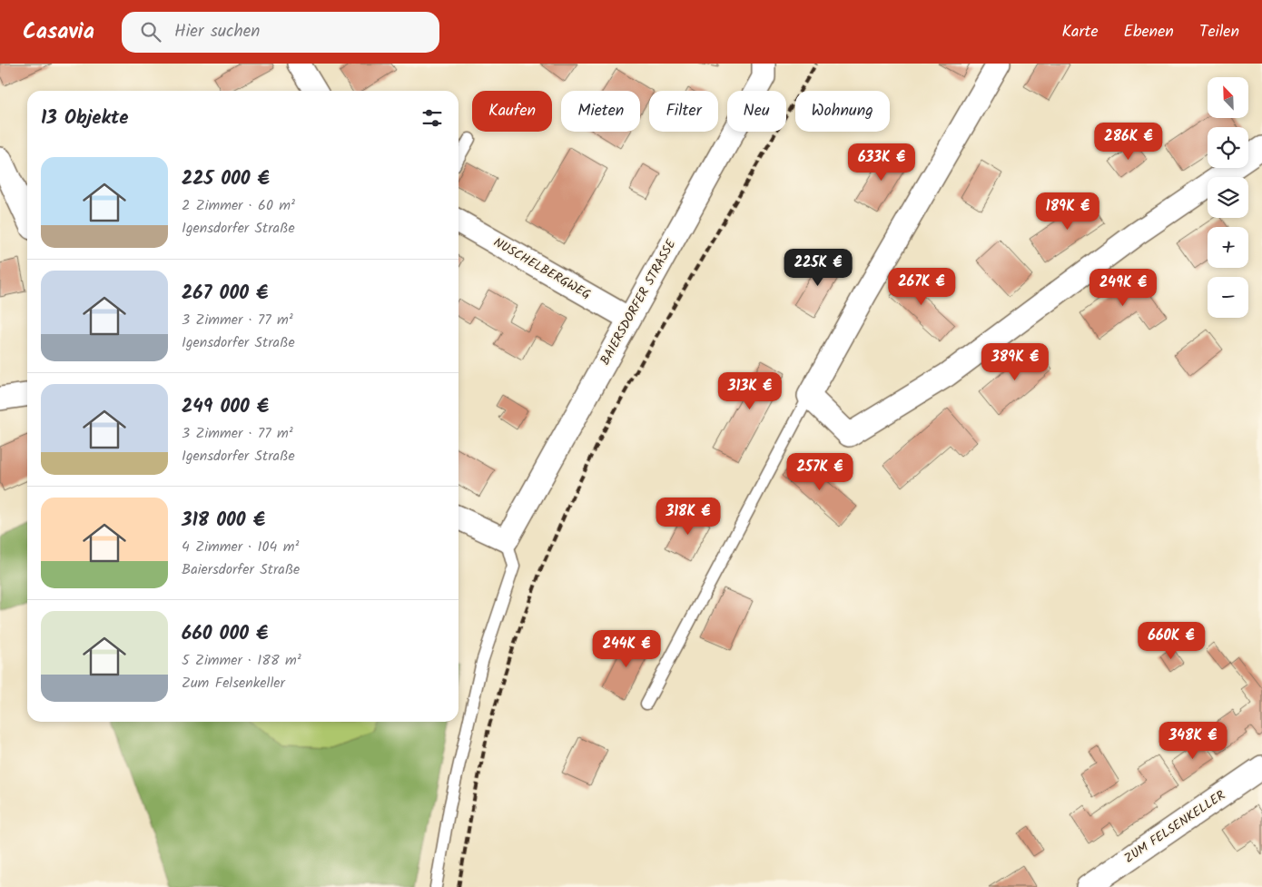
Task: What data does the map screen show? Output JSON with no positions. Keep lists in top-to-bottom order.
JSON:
{
  "streets": {
    "street": ["NUSCHELBERGWEG", "BAIERSDORFER STRASSE", "ZUM FELSENKELLER"]
  },
  "crossings": [
    ["NUSCHELBERGWEG", "BAIERSDORFER STRASSE"]
  ],
  "north": "top left",
  "page": {
    "header": "Casavia",
    "search": "Hier suchen",
    "nav": ["Karte", "Ebenen", "Teilen"],
    "map_buttons": ["+", "−"],
    "chip": [
      "Kaufen",
      "Mieten",
      "Filter",
      "Neu",
      "Wohnung"
    ],
    "heading": "13 Objekte",
    "price": [
      "286K €",
      "633K €",
      "189K €",
      "225K €",
      "267K €",
      "249K €",
      "389K €",
      "313K €",
      "257K €",
      "318K €",
      "660K €",
      "244K €",
      "348K €"
    ],
    "list": [
      {
        "name": "225 000 €",
        "note": "2 Zimmer · 60 m² · Igensdorfer Straße"
      },
      {
        "name": "267 000 €",
        "note": "3 Zimmer · 77 m² · Igensdorfer Straße"
      },
      {
        "name": "249 000 €",
        "note": "3 Zimmer · 77 m² · Igensdorfer Straße"
      },
      {
        "name": "318 000 €",
        "note": "4 Zimmer · 104 m² · Baiersdorfer Straße"
      },
      {
        "name": "660 000 €",
        "note": "5 Zimmer · 188 m² · Zum Felsenkeller"
      }
    ]
  }
}
